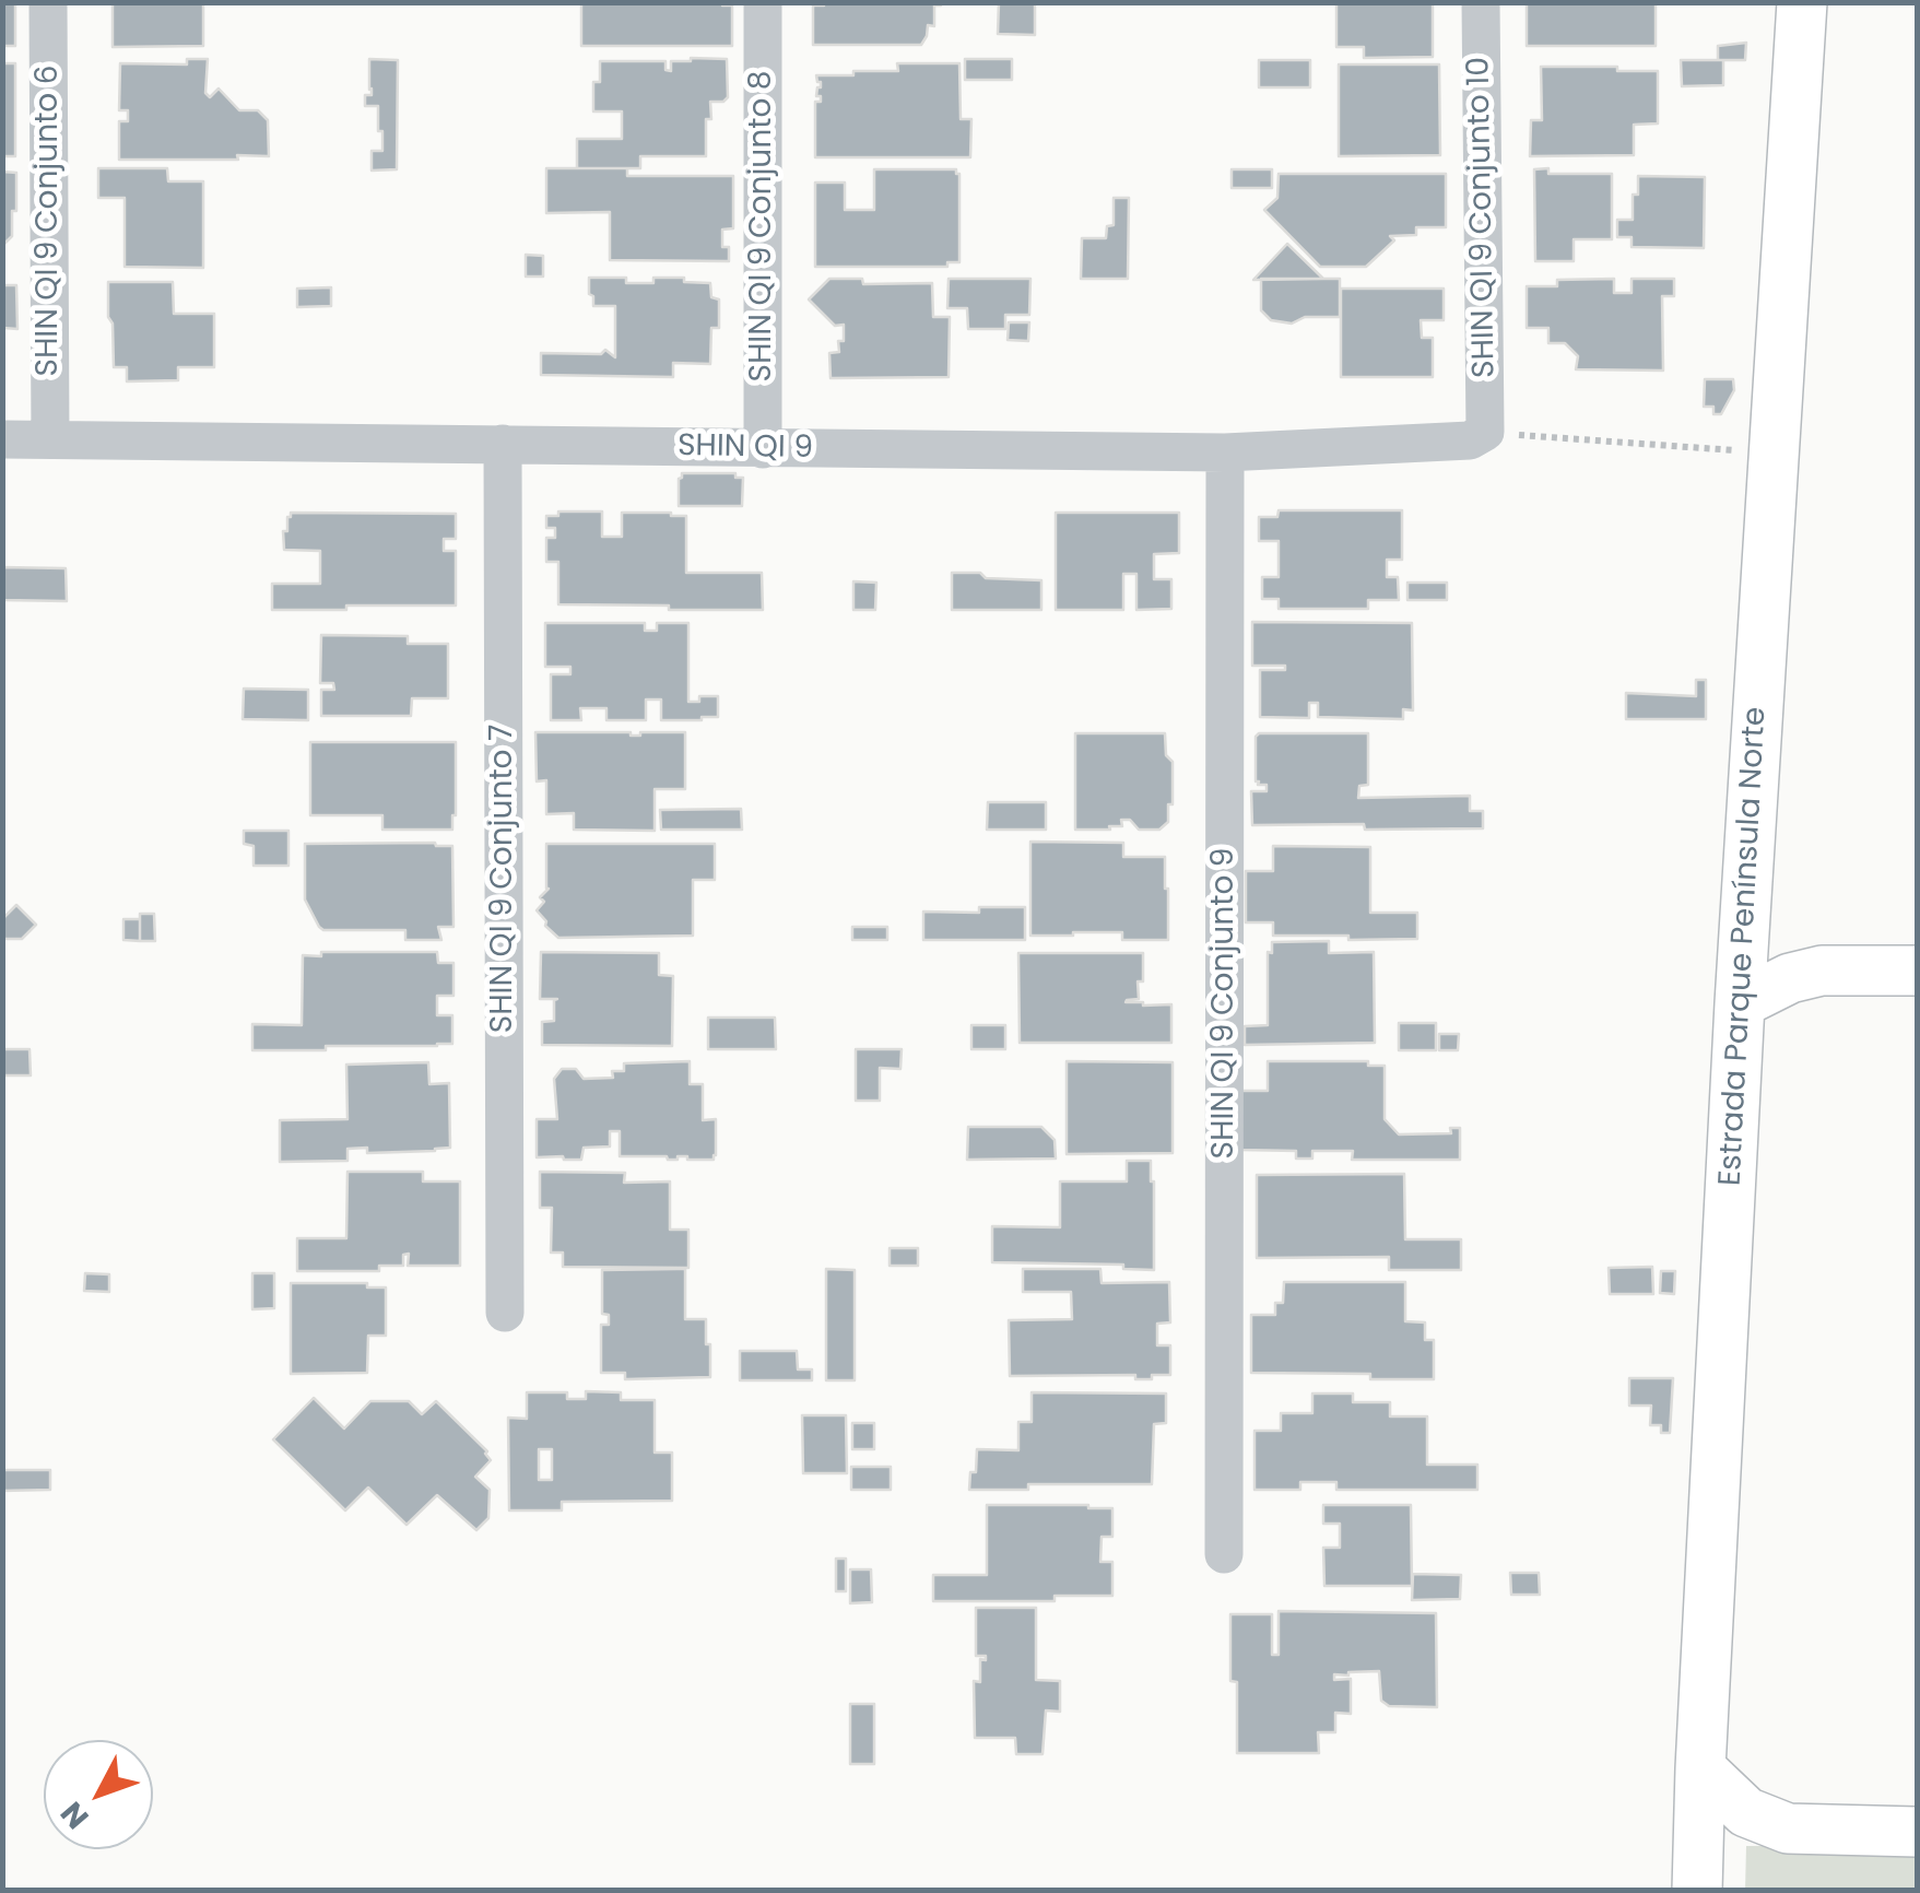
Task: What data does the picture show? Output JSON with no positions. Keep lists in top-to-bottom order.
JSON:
{
  "streets": {
    "main road": ["Estrada Parque Península Norte"],
    "street": [
      "SHIN QI 9 Conjunto 10",
      "SHIN QI 9 Conjunto 6",
      "SHIN QI 9 Conjunto 8",
      "SHIN QI 9",
      "SHIN QI 9 Conjunto 7",
      "SHIN QI 9 Conjunto 9"
    ]
  },
  "crossings": [
    ["SHIN QI 9 Conjunto 10", "SHIN QI 9"],
    ["SHIN QI 9 Conjunto 6", "SHIN QI 9"],
    ["SHIN QI 9 Conjunto 8", "SHIN QI 9"],
    ["SHIN QI 9", "SHIN QI 9 Conjunto 7"],
    ["SHIN QI 9", "SHIN QI 9 Conjunto 9"]
  ],
  "north": "bottom left"
}
